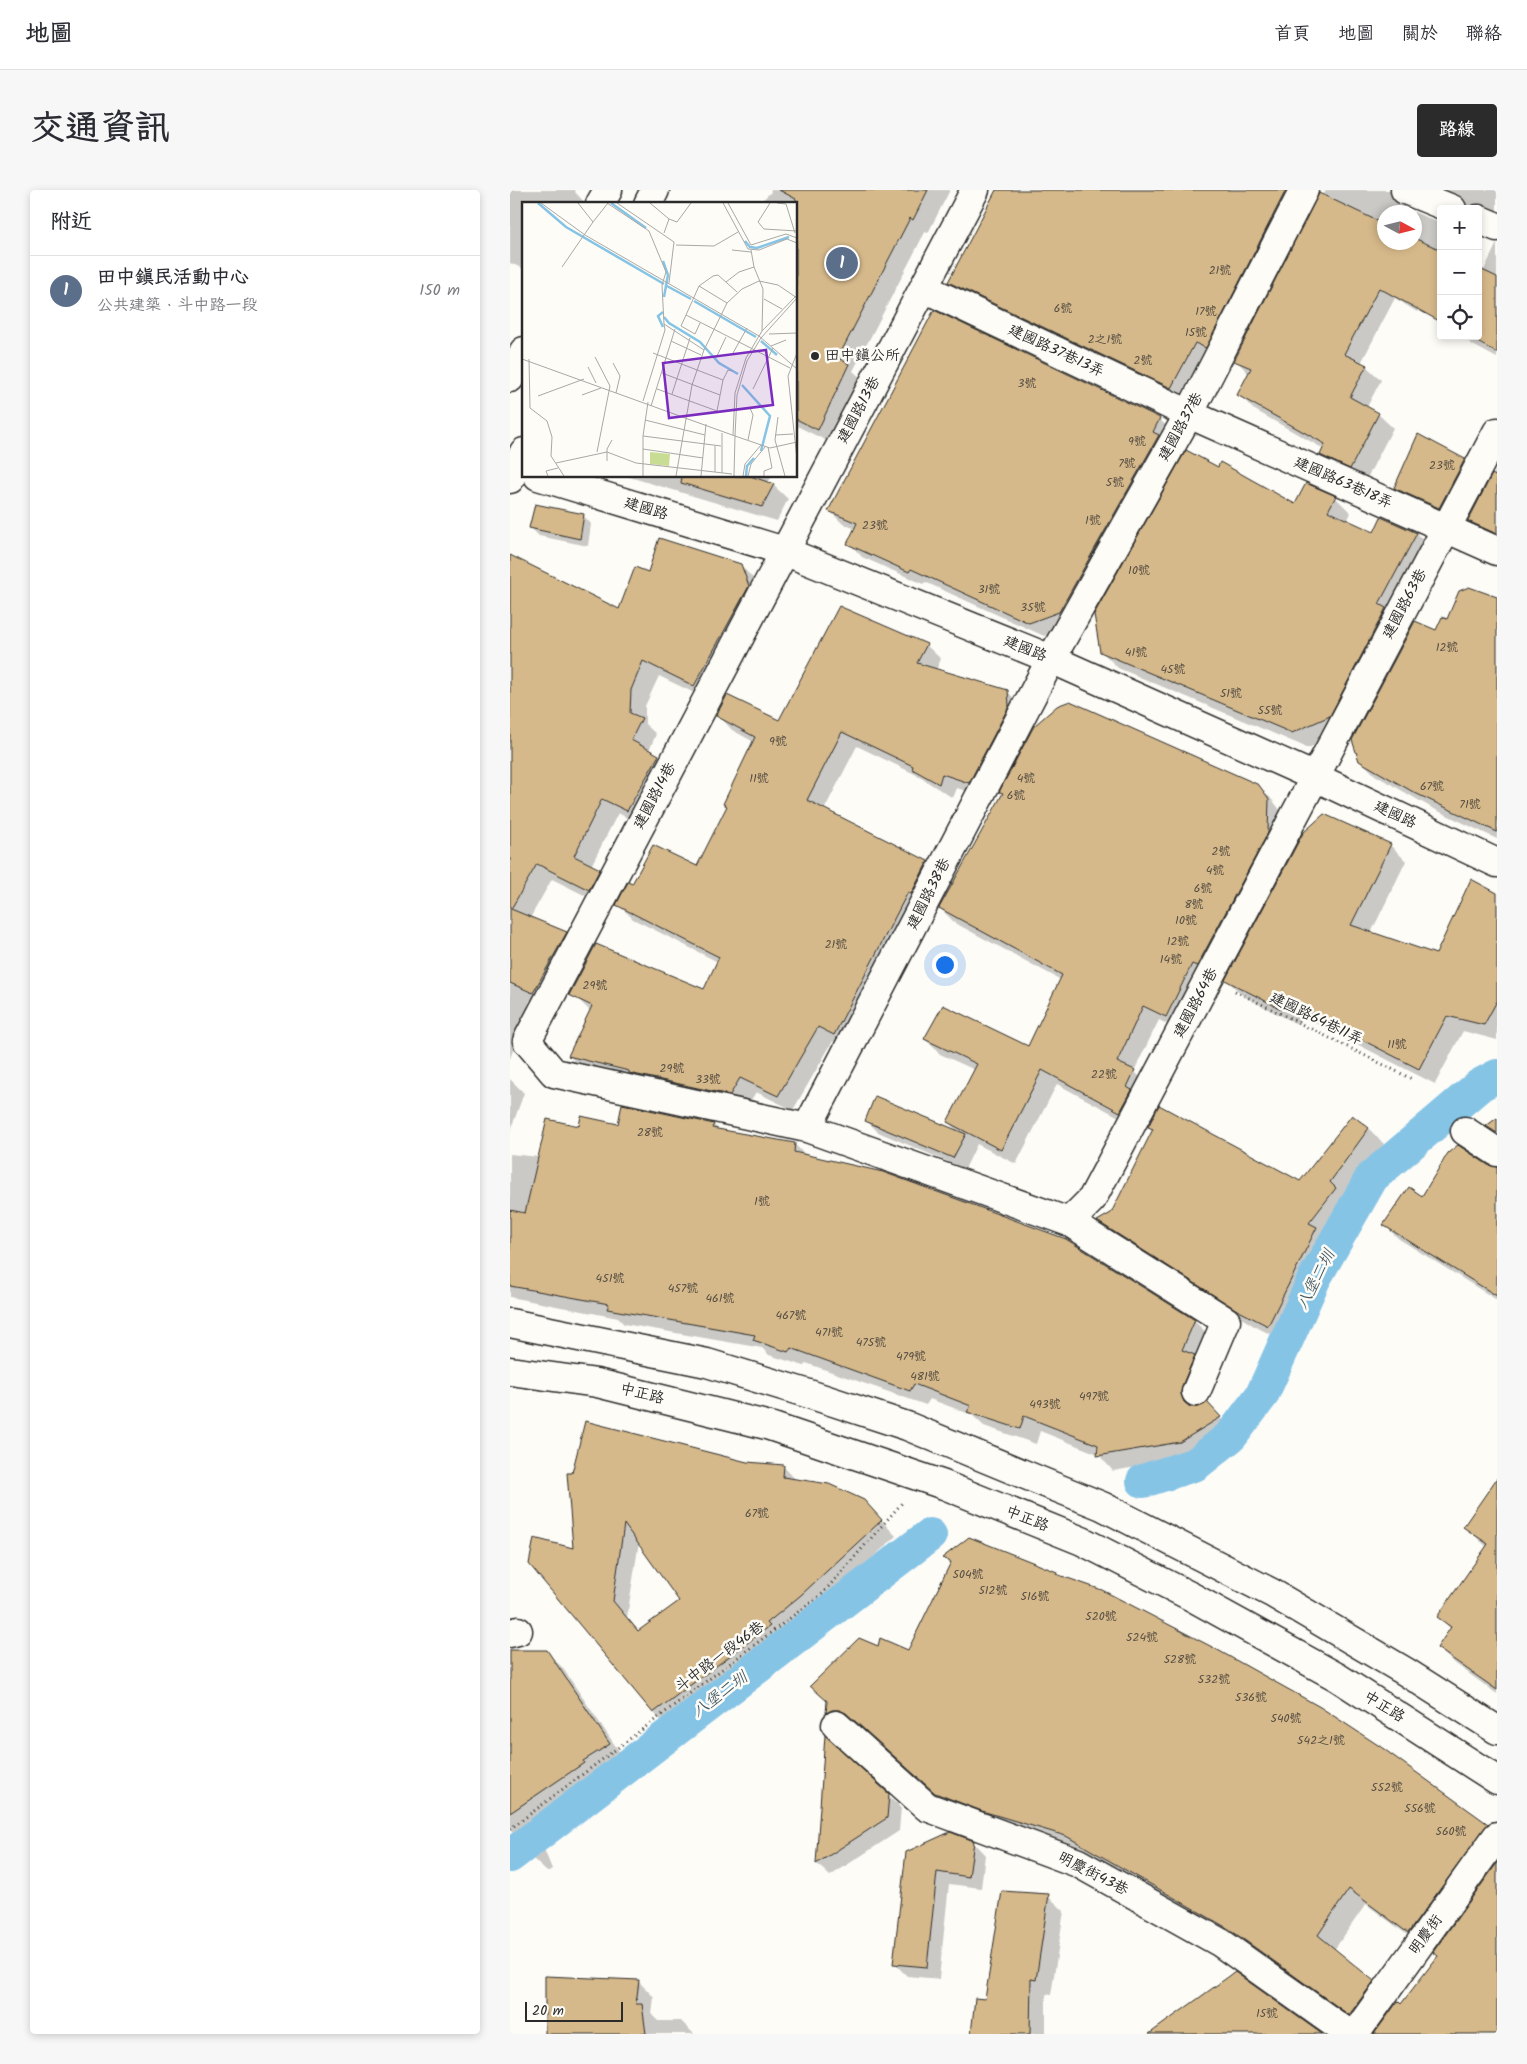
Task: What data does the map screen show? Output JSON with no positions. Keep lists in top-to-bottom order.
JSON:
{
  "streets": {
    "street": [
      "建國路37巷13弄",
      "建國路13巷",
      "建國路37巷",
      "建國路63巷18弄",
      "建國路",
      "建國路63巷",
      "建國路14巷",
      "建國路38巷",
      "建國路64巷",
      "中正路",
      "明慶街43巷",
      "明慶街"
    ],
    "path": ["建國路64巷11弄", "斗中路一段46巷"]
  },
  "crossings": [
    ["建國路37巷13弄", "建國路13巷"],
    ["建國路37巷13弄", "建國路37巷"],
    ["建國路37巷13弄", "建國路63巷18弄"],
    ["建國路13巷", "建國路"],
    ["建國路13巷", "建國路14巷"],
    ["建國路37巷", "建國路63巷18弄"],
    ["建國路37巷", "建國路"],
    ["建國路37巷", "建國路38巷"],
    ["建國路63巷18弄", "建國路63巷"],
    ["建國路", "建國路63巷"],
    ["建國路", "建國路14巷"],
    ["建國路", "建國路38巷"],
    ["建國路", "建國路64巷"],
    ["建國路63巷", "建國路64巷"],
    ["建國路14巷", "建國路38巷"],
    ["建國路64巷", "建國路64巷11弄"],
    ["中正路", "斗中路一段46巷"]
  ],
  "water": ["八堡二圳"],
  "places": ["田中鎮公所"],
  "house_numbers": [
    "21號",
    "6號",
    "17號",
    "15號",
    "2之1號",
    "2號",
    "3號",
    "9號",
    "7號",
    "23號",
    "5號",
    "1號",
    "23號",
    "10號",
    "31號",
    "35號",
    "12號",
    "41號",
    "45號",
    "51號",
    "55號",
    "9號",
    "11號",
    "4號",
    "67號",
    "6號",
    "71號",
    "2號",
    "4號",
    "6號",
    "8號",
    "10號",
    "12號",
    "21號",
    "14號",
    "29號",
    "11號",
    "29號",
    "22號",
    "33號",
    "28號",
    "1號",
    "451號",
    "457號",
    "461號",
    "467號",
    "471號",
    "475號",
    "479號",
    "481號",
    "497號",
    "493號",
    "67號",
    "504號",
    "512號",
    "516號",
    "520號",
    "524號",
    "528號",
    "532號",
    "536號",
    "540號",
    "542之1號",
    "552號",
    "556號",
    "560號",
    "15號"
  ],
  "scale_bar": "20 m",
  "north": "right",
  "page": {
    "header": "地圖",
    "nav": [
      "首頁",
      "地圖",
      "關於",
      "聯絡"
    ],
    "title": "交通資訊",
    "buttons": "路線",
    "heading": "附近",
    "map_buttons": ["+", "−"],
    "pins": "1",
    "list": [
      {
        "mark": "1",
        "name": "田中鎮民活動中心",
        "note": "公共建築 · 斗中路一段",
        "value": "150 m"
      }
    ],
    "scale": "20 m"
  }
}
